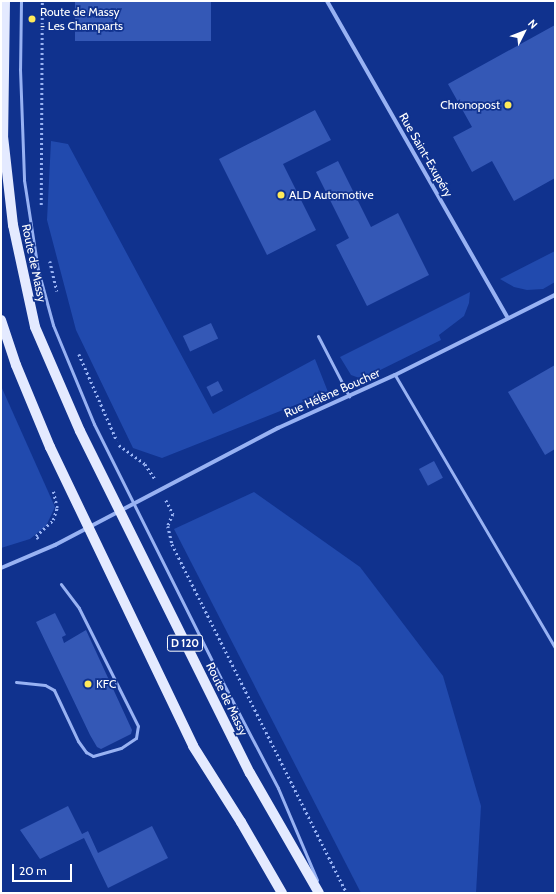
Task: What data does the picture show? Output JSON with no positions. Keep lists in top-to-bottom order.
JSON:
{
  "streets": {
    "main road": ["Route de Massy", "D 120"],
    "street": ["Rue Saint-Exupéry", "Rue Hélène Boucher"]
  },
  "crossings": [
    ["Rue Saint-Exupéry", "Rue Hélène Boucher"],
    ["Route de Massy", "Rue Hélène Boucher"]
  ],
  "places": [
    "Route de Massy - Les Champarts",
    "Chronopost",
    "ALD Automotive",
    "KFC"
  ],
  "scale_bar": "20 m",
  "north": "top right"
}
